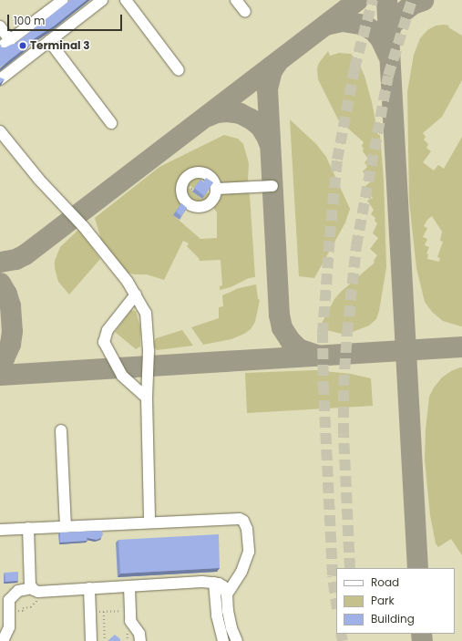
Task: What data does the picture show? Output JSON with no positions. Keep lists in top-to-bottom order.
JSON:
{
  "places": ["Terminal 3"],
  "legend": ["Road", "Park", "Building"],
  "scale_bar": "100 m"
}
